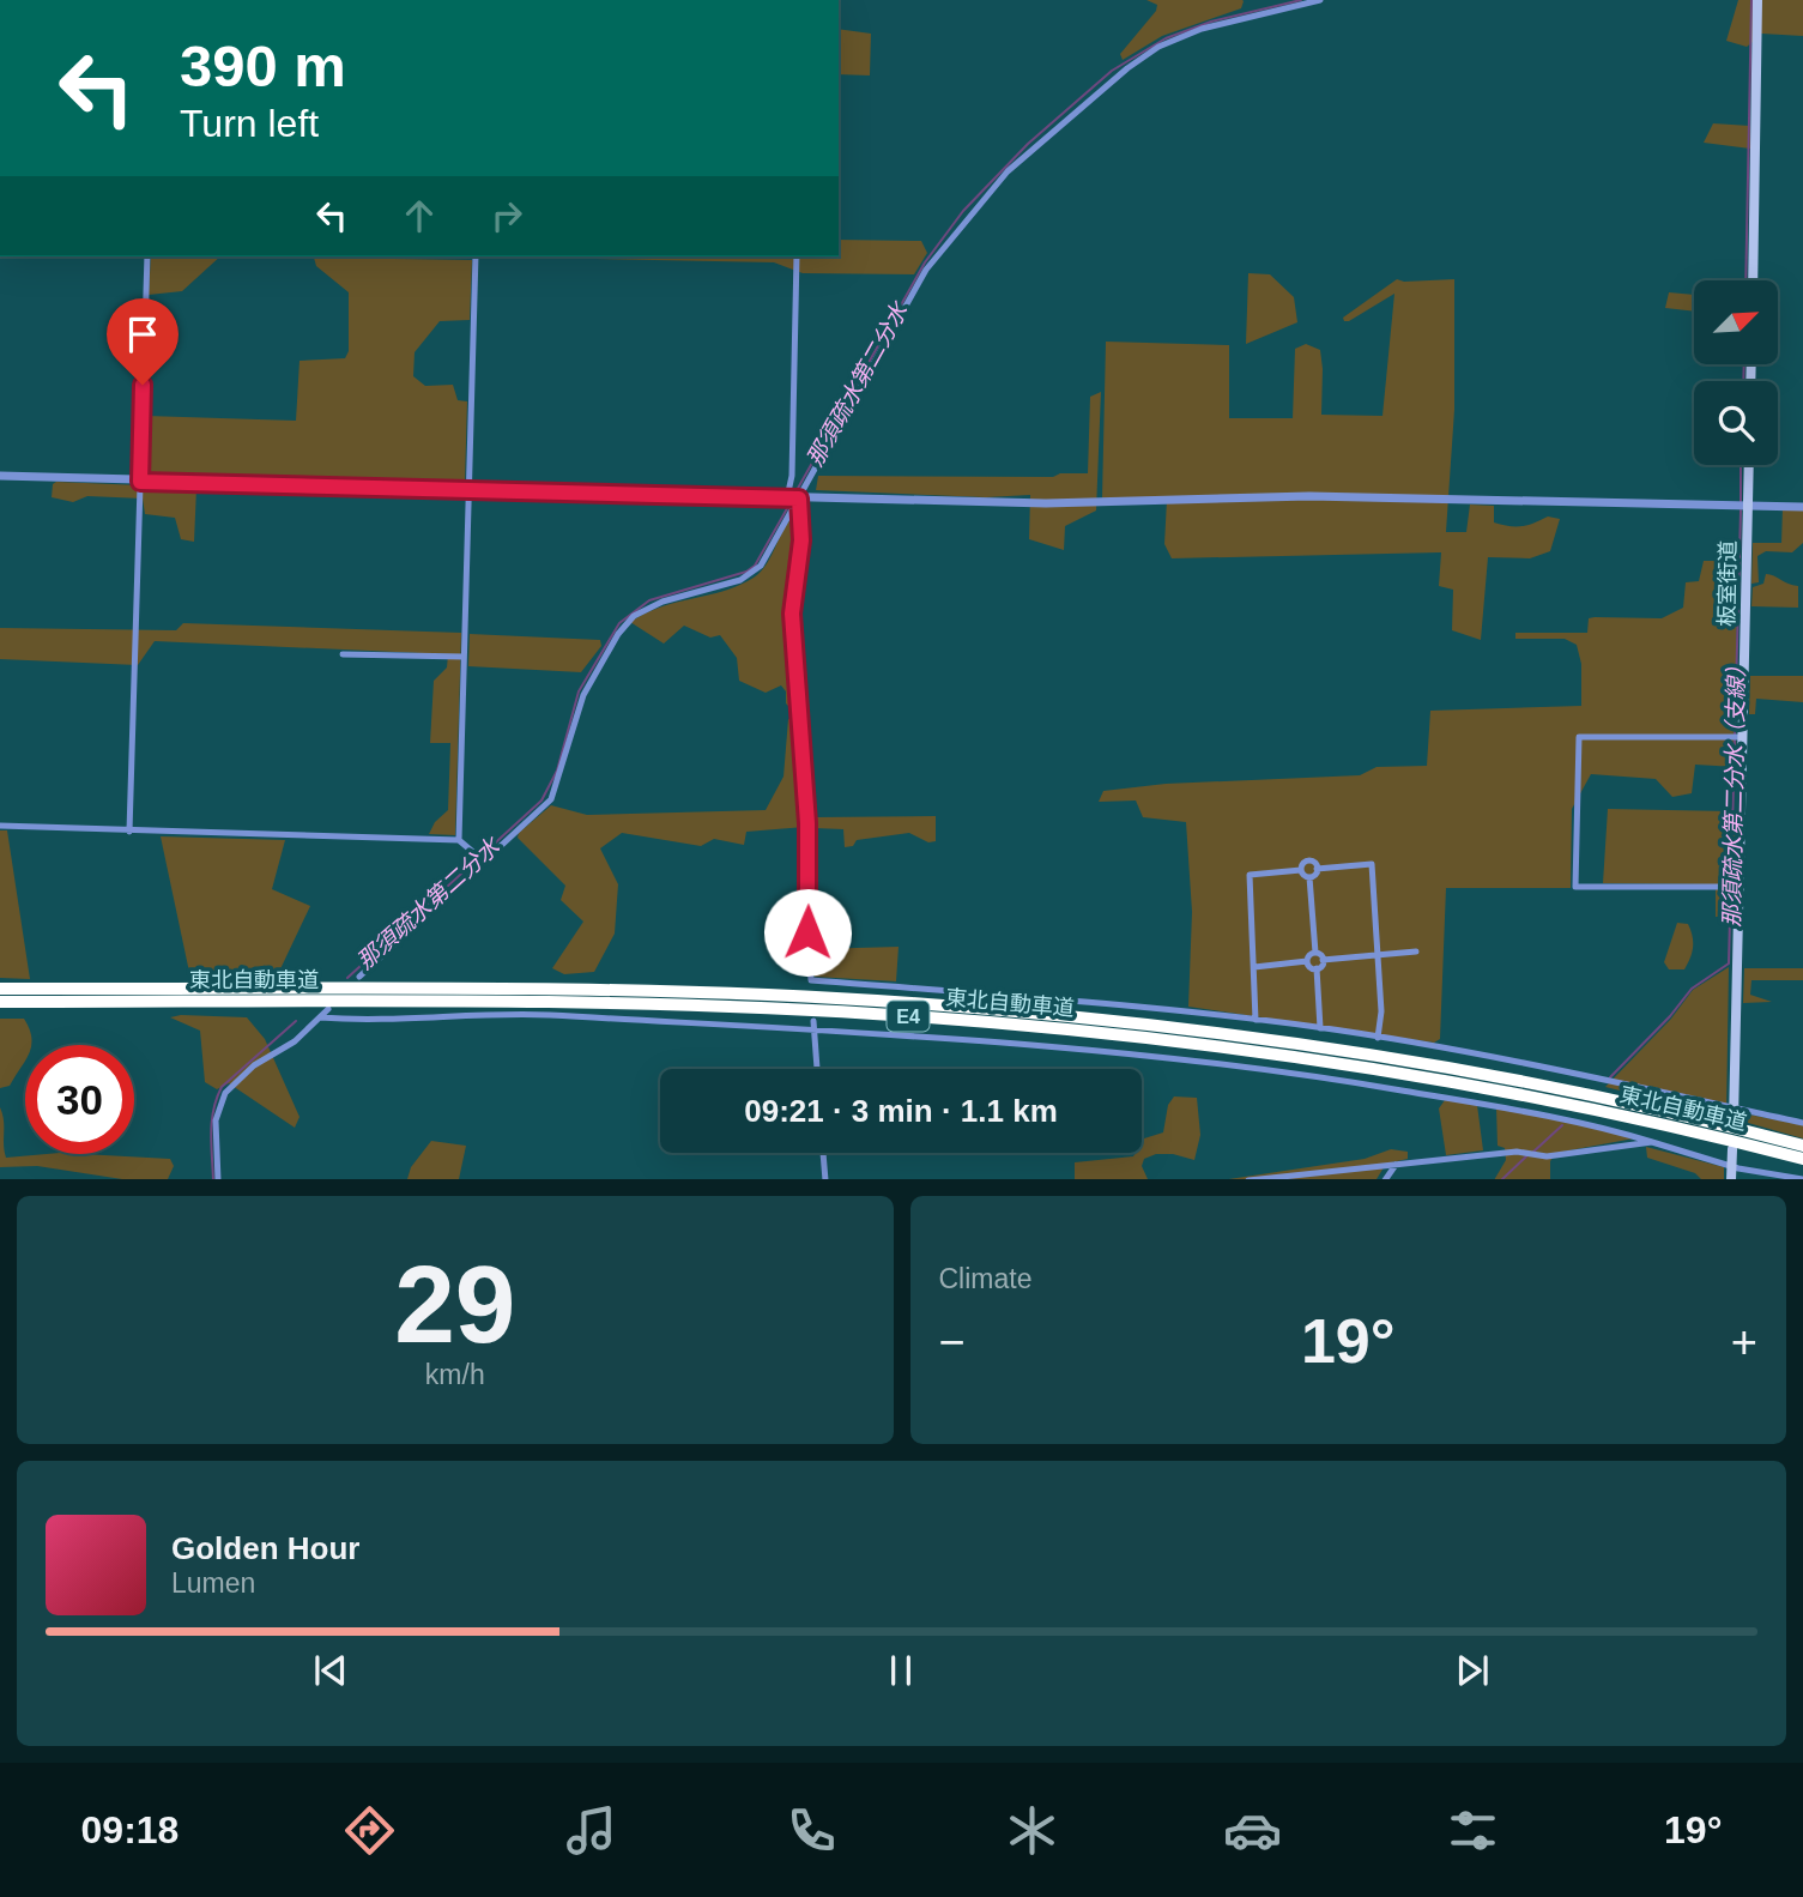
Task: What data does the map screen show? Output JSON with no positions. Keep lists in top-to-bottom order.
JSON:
{
  "streets": {
    "highway": ["東北自動車道", "E4"],
    "main road": ["板室街道"]
  },
  "water": ["那須疏水第二分水", "那須疏水第二分水（支線）"],
  "north": "top right",
  "page": {
    "turn": ["390 m", "Turn left"],
    "limit": "30",
    "trip": "09:21 · 3 min · 1.1 km",
    "tile": [
      ["29", "km/h"],
      "Climate"
    ],
    "heat": ["−", "19°", "+"],
    "song": ["Golden Hour", "Lumen"],
    "tabs": ["09:18", "19°"]
  }
}
